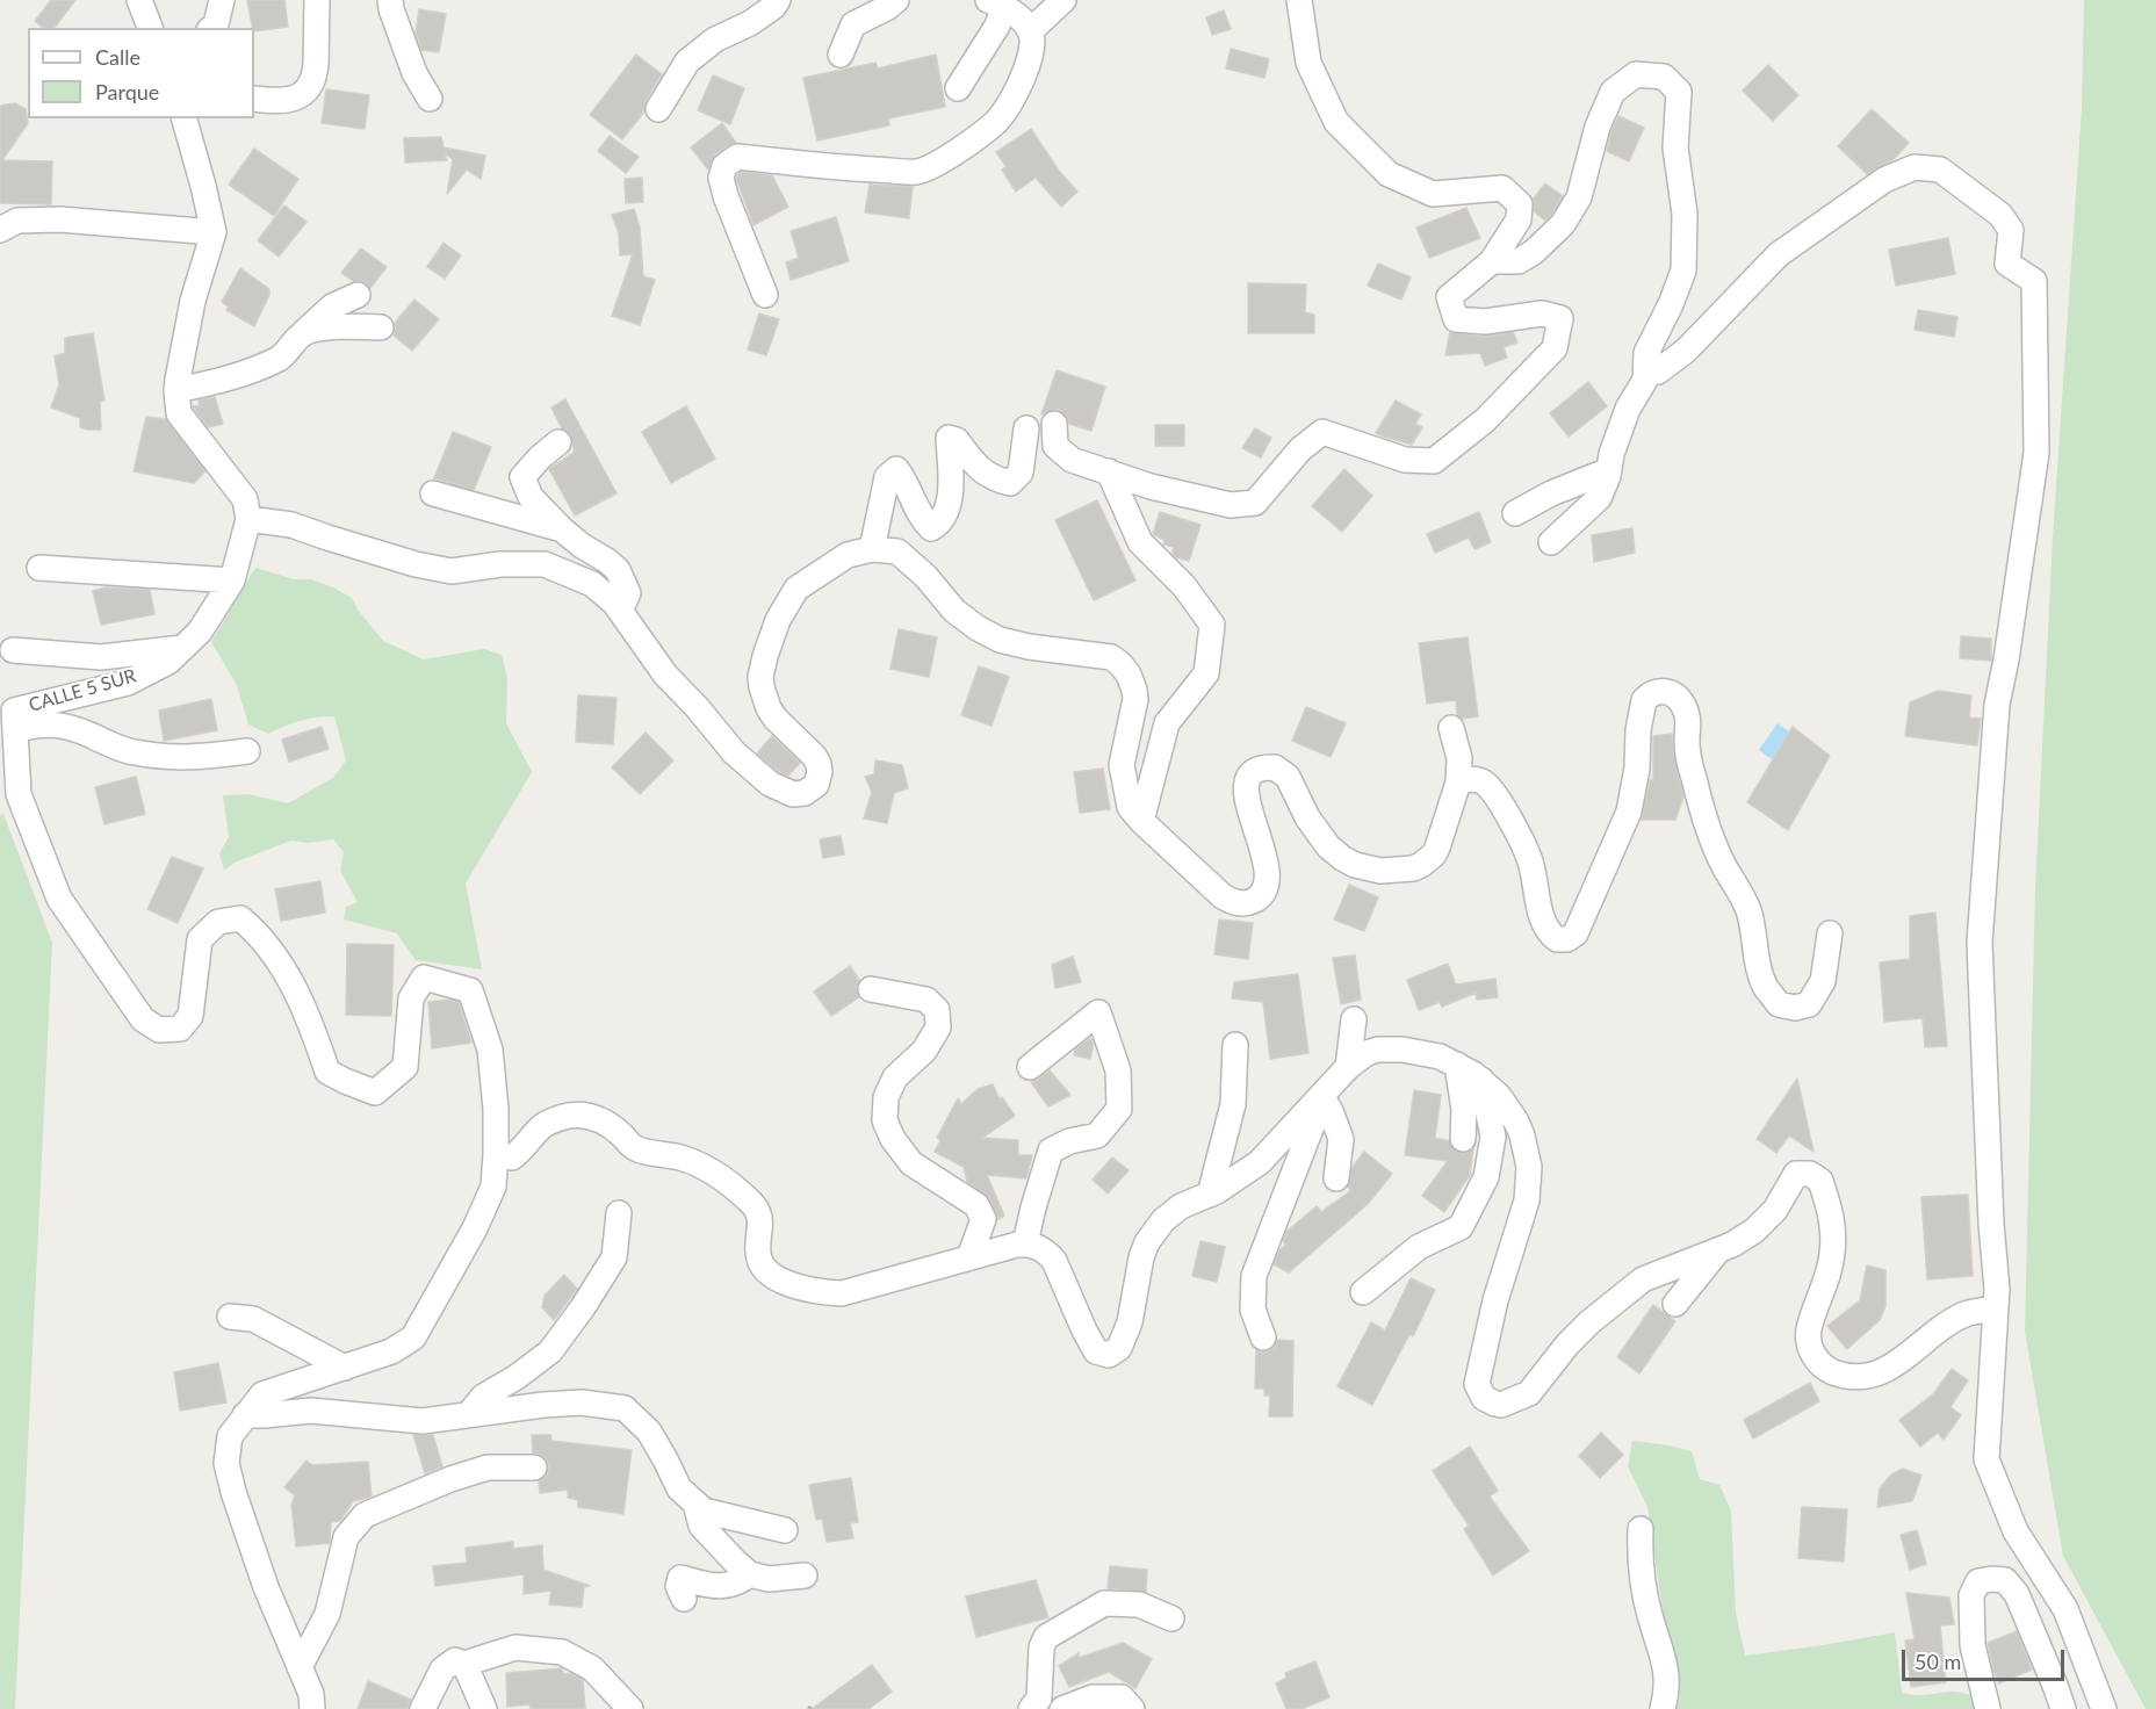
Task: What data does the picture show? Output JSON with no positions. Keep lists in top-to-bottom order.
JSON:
{
  "streets": {
    "street": ["CALLE 5 SUR"]
  },
  "legend": ["Calle", "Parque"],
  "scale_bar": "50 m"
}
